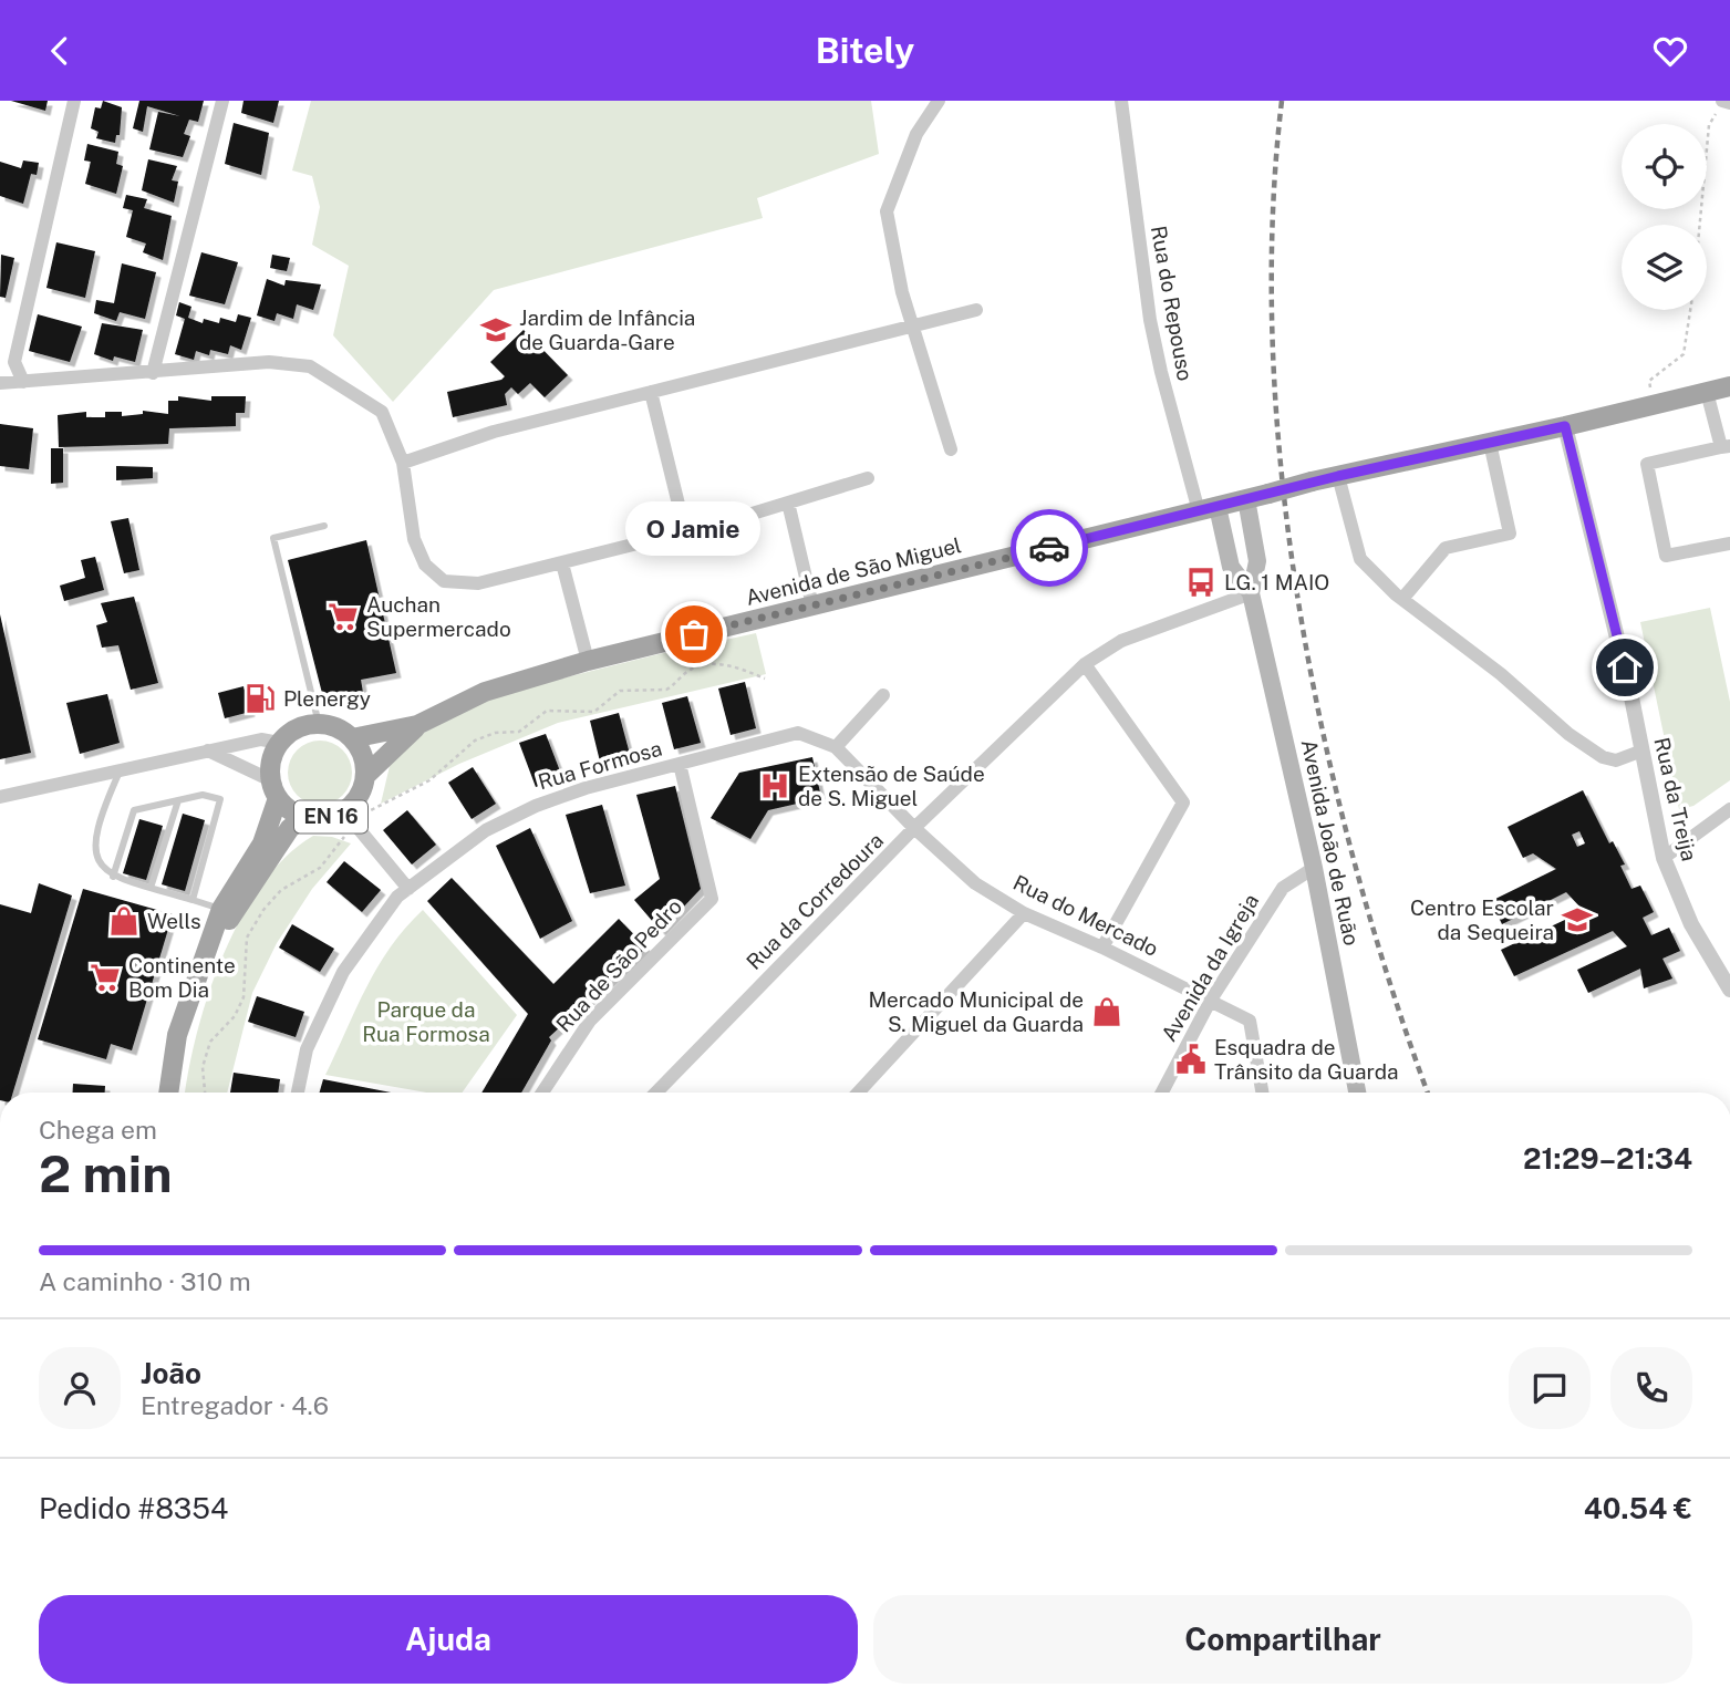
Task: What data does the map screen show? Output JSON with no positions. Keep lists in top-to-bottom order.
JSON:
{
  "streets": {
    "main road": ["Avenida de São Miguel", "EN 16", "Avenida João de Ruão"],
    "street": [
      "Rua do Repouso",
      "Rua Formosa",
      "Rua da Treija",
      "Rua da Corredoura",
      "Rua do Mercado",
      "Rua de São Pedro",
      "Avenida da Igreja"
    ]
  },
  "crossings": [
    ["Rua do Repouso", "Avenida de São Miguel"],
    ["Rua do Repouso", "EN 16"],
    ["Avenida de São Miguel", "EN 16"],
    ["Rua Formosa", "Rua da Corredoura"],
    ["Rua Formosa", "Rua do Mercado"],
    ["Rua Formosa", "Rua de São Pedro"],
    ["Rua da Treija", "EN 16"],
    ["Avenida João de Ruão", "Rua da Corredoura"],
    ["Avenida João de Ruão", "Avenida da Igreja"],
    ["Rua da Corredoura", "Rua do Mercado"],
    ["Rua do Mercado", "Avenida da Igreja"]
  ],
  "parks": ["Parque da Rua Formosa"],
  "places": {
    "school or university": ["Jardim de Infância de Guarda-Gare", "Centro Escolar da Sequeira"],
    "bus stop": ["LG. 1 MAIO"],
    "supermarket": ["Auchan Supermercado", "Continente Bom Dia"],
    "other": ["O Jamie"],
    "fuel station": ["Plenergy"],
    "hospital": ["Extensão de Saúde de S. Miguel"],
    "shop": ["Wells", "Mercado Municipal de S. Miguel da Guarda"],
    "public building": ["Esquadra de Trânsito da Guarda"]
  },
  "page": {
    "header": "Bitely",
    "bubble": "O Jamie",
    "heading": ["2 min", "Chega em", "21:29–21:34"],
    "panel": [
      "João",
      "Entregador · 4.6",
      "Pedido #8354",
      "40.54 €"
    ],
    "bar": "A caminho · 310 m",
    "buttons": ["Ajuda", "Compartilhar"]
  }
}
